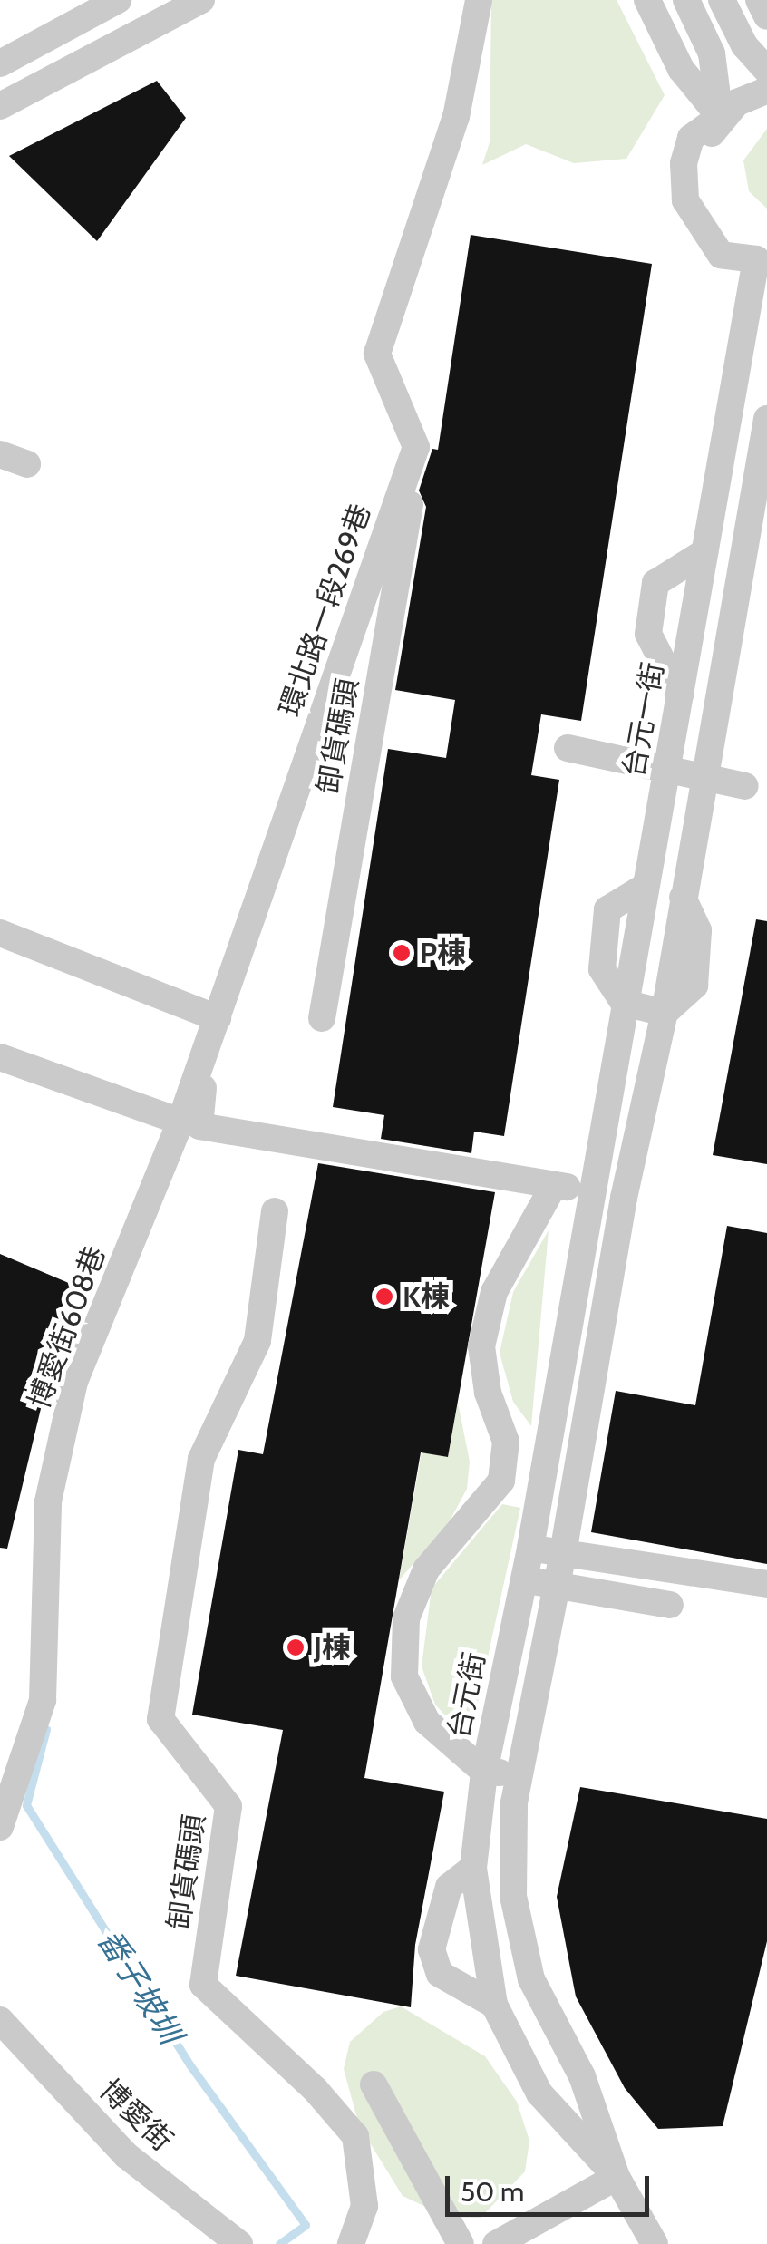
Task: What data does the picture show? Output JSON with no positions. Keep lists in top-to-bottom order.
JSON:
{
  "streets": {
    "street": [
      "環北路一段269巷",
      "台元一街",
      "卸貨碼頭",
      "博愛街608巷",
      "台元街",
      "博愛街"
    ]
  },
  "crossings": [
    ["環北路一段269巷", "卸貨碼頭"],
    ["環北路一段269巷", "博愛街608巷"],
    ["台元一街", "台元街"]
  ],
  "water": ["番子坡圳"],
  "places": ["P棟", "K棟", "J棟"],
  "scale_bar": "50 m"
}
